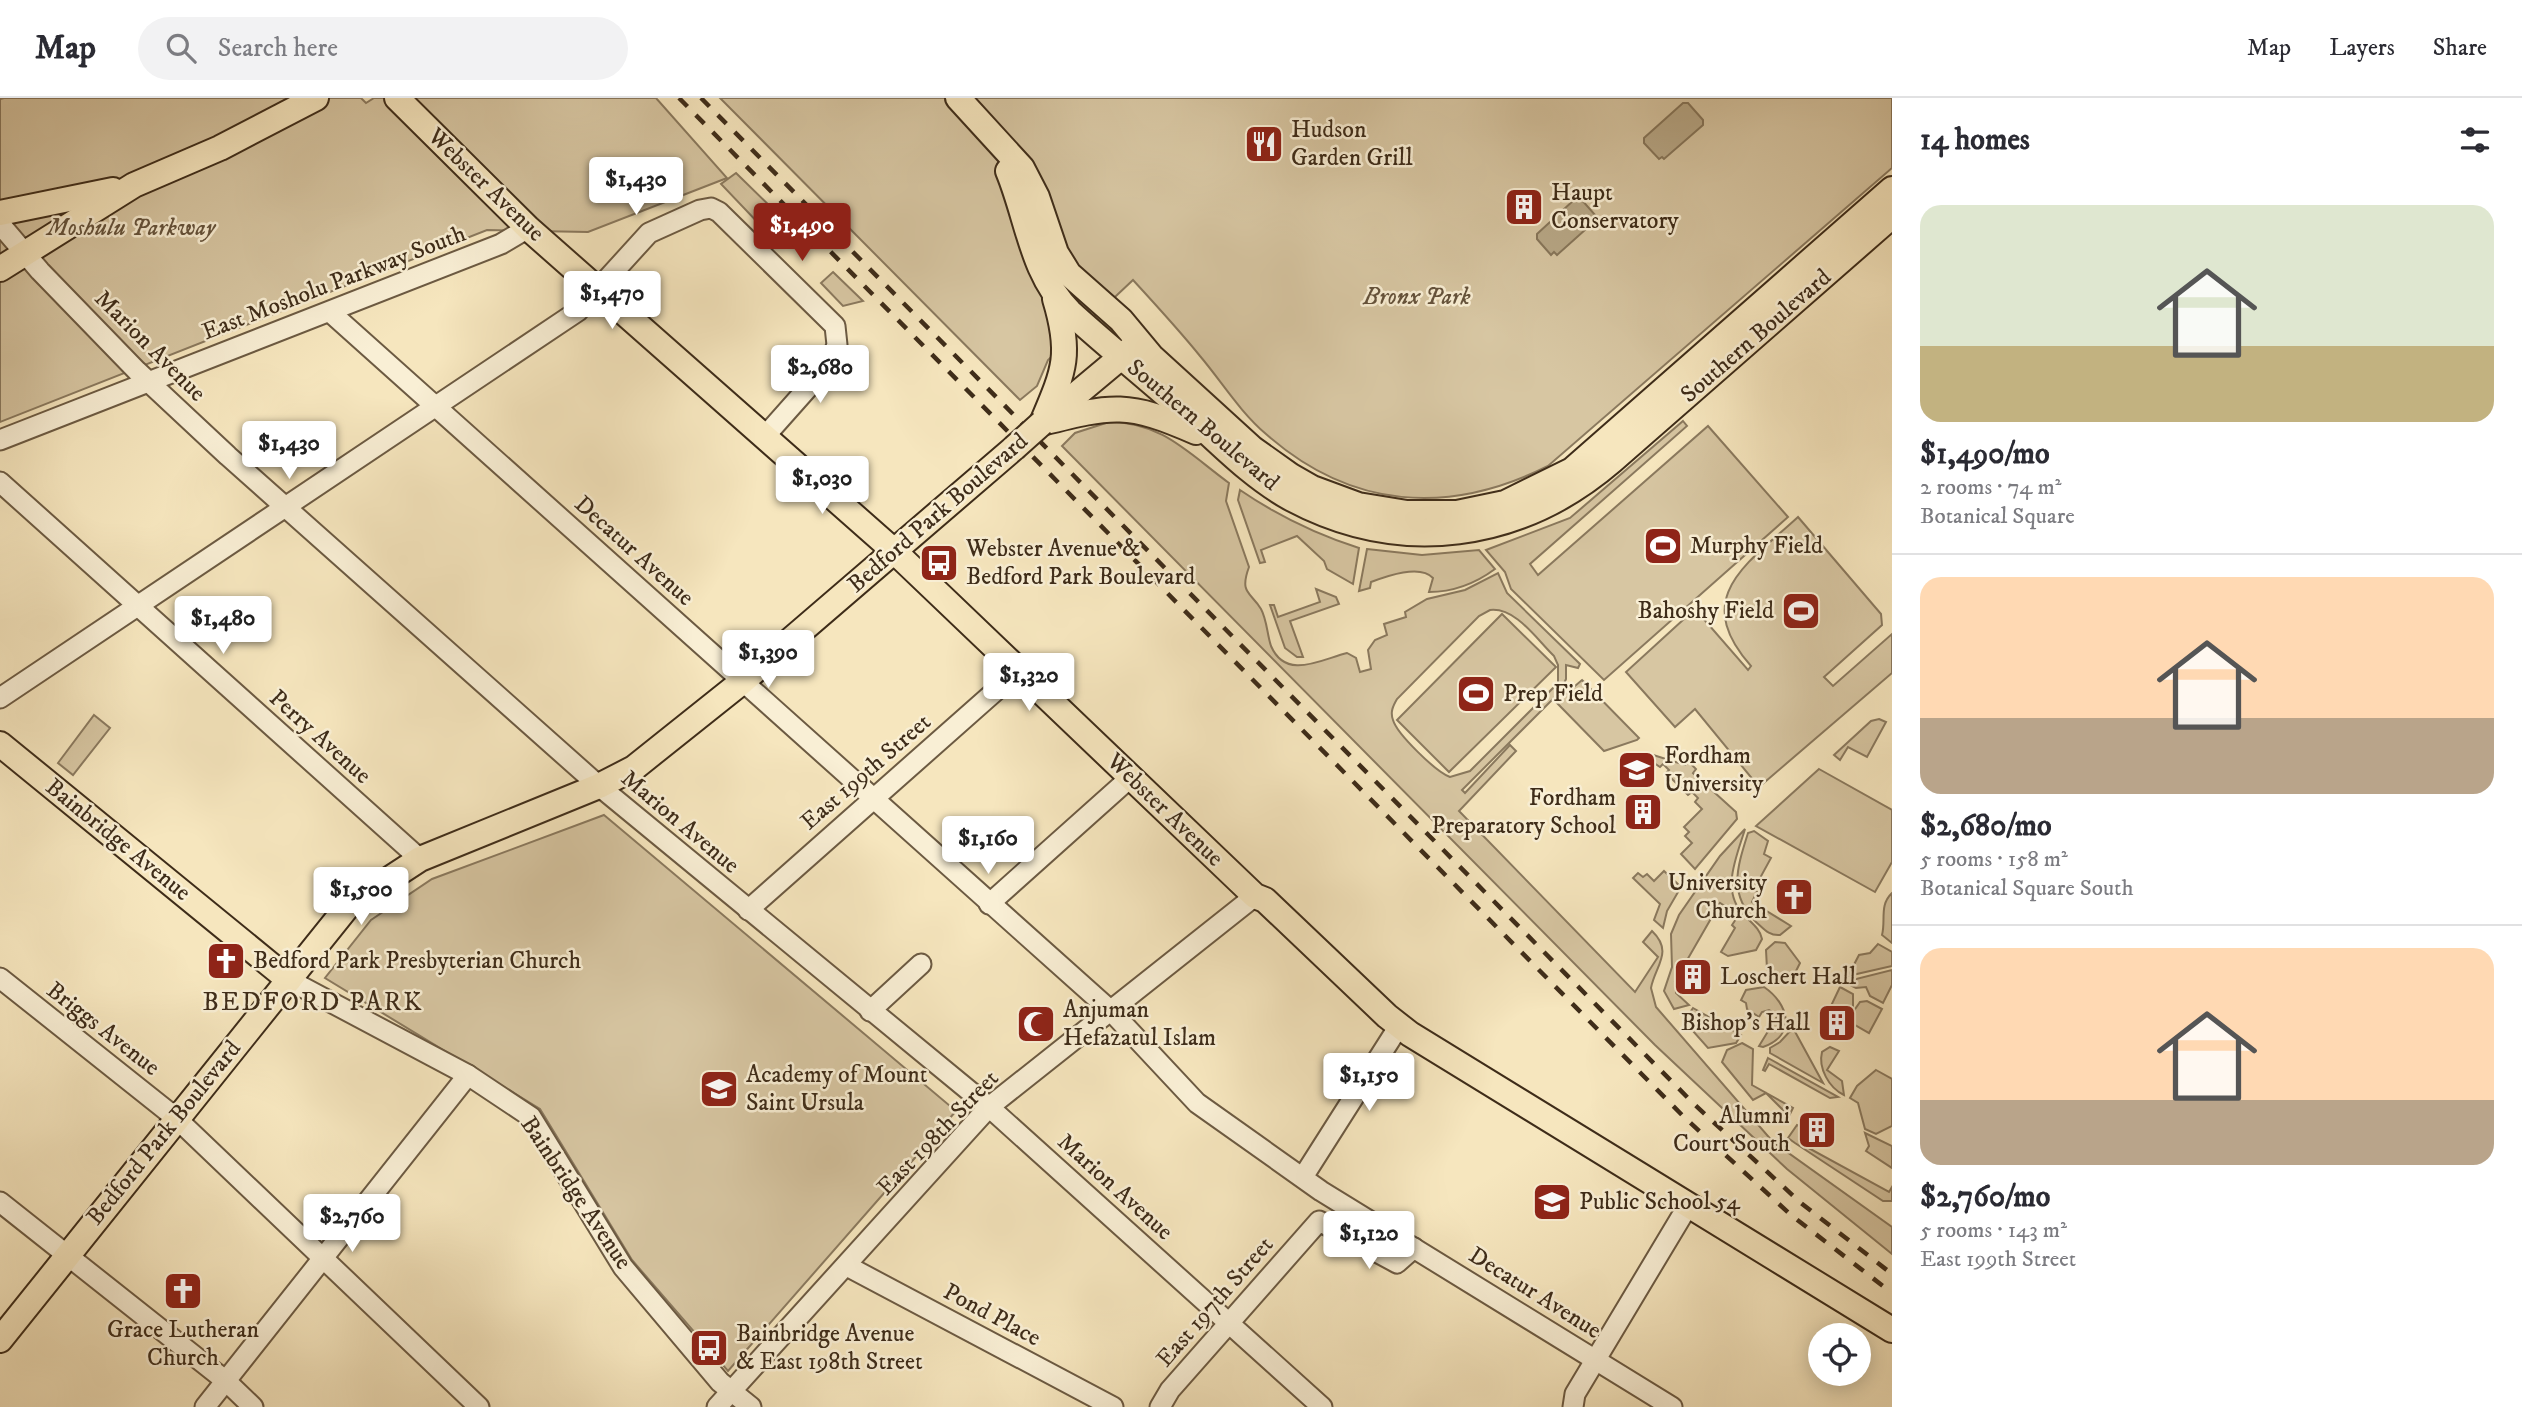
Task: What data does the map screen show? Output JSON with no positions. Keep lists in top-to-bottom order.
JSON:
{
  "streets": {
    "main road": [
      "Webster Avenue",
      "Southern Boulevard",
      "Bedford Park Boulevard",
      "Bainbridge Avenue"
    ],
    "street": [
      "East Mosholu Parkway South",
      "Marion Avenue",
      "Decatur Avenue",
      "Perry Avenue",
      "East 199th Street",
      "Briggs Avenue",
      "East 198th Street",
      "East 197th Street",
      "Pond Place"
    ]
  },
  "crossings": [
    ["Webster Avenue", "East Mosholu Parkway South"],
    ["Webster Avenue", "Bedford Park Boulevard"],
    ["Webster Avenue", "East 199th Street"],
    ["Webster Avenue", "East 198th Street"],
    ["East Mosholu Parkway South", "Marion Avenue"],
    ["East Mosholu Parkway South", "Decatur Avenue"],
    ["Southern Boulevard", "Bedford Park Boulevard"],
    ["Marion Avenue", "Bedford Park Boulevard"],
    ["Marion Avenue", "East 199th Street"],
    ["Marion Avenue", "East 198th Street"],
    ["Marion Avenue", "East 197th Street"],
    ["Bedford Park Boulevard", "Decatur Avenue"],
    ["Bedford Park Boulevard", "Perry Avenue"],
    ["Bedford Park Boulevard", "Bainbridge Avenue"],
    ["Bedford Park Boulevard", "Briggs Avenue"],
    ["Decatur Avenue", "East 199th Street"],
    ["Decatur Avenue", "East 198th Street"],
    ["Decatur Avenue", "East 197th Street"],
    ["Bainbridge Avenue", "East 198th Street"],
    ["East 198th Street", "Pond Place"]
  ],
  "districts": ["BEDFORD PARK"],
  "parks": ["Moshulu Parkway", "Bronx Park"],
  "places": {
    "restaurant": ["Hudson Garden Grill"],
    "building": [
      "Haupt Conservatory",
      "Fordham Preparatory School",
      "Loschert Hall",
      "Bishop's Hall",
      "Alumni Court South"
    ],
    "sports": ["Murphy Field", "Bahoshy Field", "Prep Field"],
    "bus stop": ["Webster Avenue & Bedford Park Boulevard", "Bainbridge Avenue & East 198th Street"],
    "school or university": ["Fordham University", "Academy of Mount Saint Ursula", "Public School 54"],
    "church": ["University Church", "Bedford Park Presbyterian Church", "Grace Lutheran Church"],
    "mosque": ["Anjuman Hefazatul Islam"]
  },
  "page": {
    "header": "Map",
    "search": "Search here",
    "nav": ["Map", "Layers", "Share"],
    "heading": "14 homes",
    "price": [
      "$1,430",
      "$1,490",
      "$1,470",
      "$2,680",
      "$1,430",
      "$1,030",
      "$1,480",
      "$1,390",
      "$1,320",
      "$1,160",
      "$1,500",
      "$1,150",
      "$2,760",
      "$1,120"
    ],
    "list": [
      {
        "name": "$1,490/mo",
        "note": "2 rooms · 74 m² · Botanical Square"
      },
      {
        "name": "$2,680/mo",
        "note": "5 rooms · 158 m² · Botanical Square South"
      },
      {
        "name": "$2,760/mo",
        "note": "5 rooms · 143 m² · East 199th Street"
      }
    ]
  }
}
